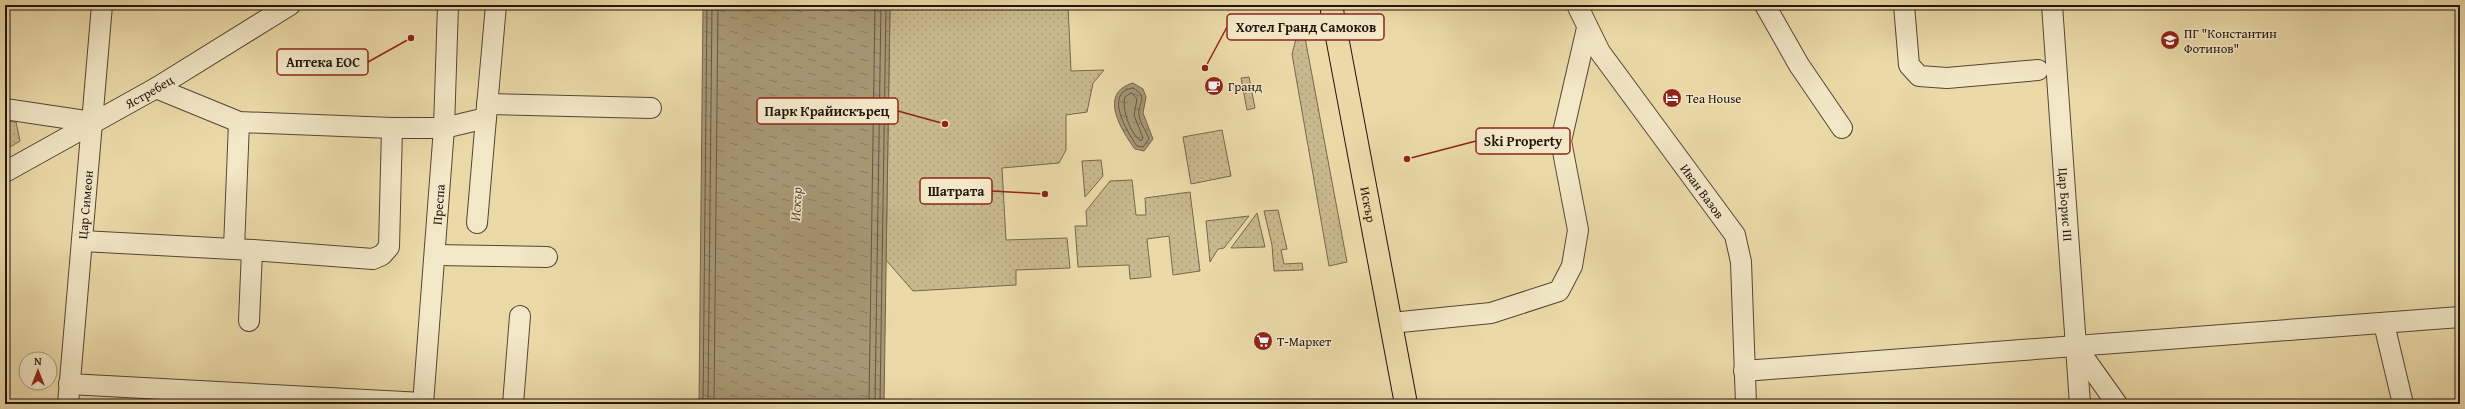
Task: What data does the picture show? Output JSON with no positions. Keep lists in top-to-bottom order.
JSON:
{
  "streets": {
    "main road": ["Искър"],
    "street": [
      "Ястребец",
      "Иван Вазов",
      "Цар Симеон",
      "Преспа",
      "Цар Борис III"
    ]
  },
  "crossings": [
    ["Ястребец", "Цар Симеон"]
  ],
  "water": ["Искър"],
  "places": {
    "other": [
      "Аптека ЕОС",
      "Хотел Гранд Самоков",
      "Парк Крайискърец",
      "Ski Property",
      "Шатрата"
    ],
    "school or university": ["ПГ \"Константин Фотинов\""],
    "cafe": ["Гранд"],
    "hotel": ["Tea House"],
    "supermarket": ["Т-Маркет"]
  },
  "north": "top"
}
